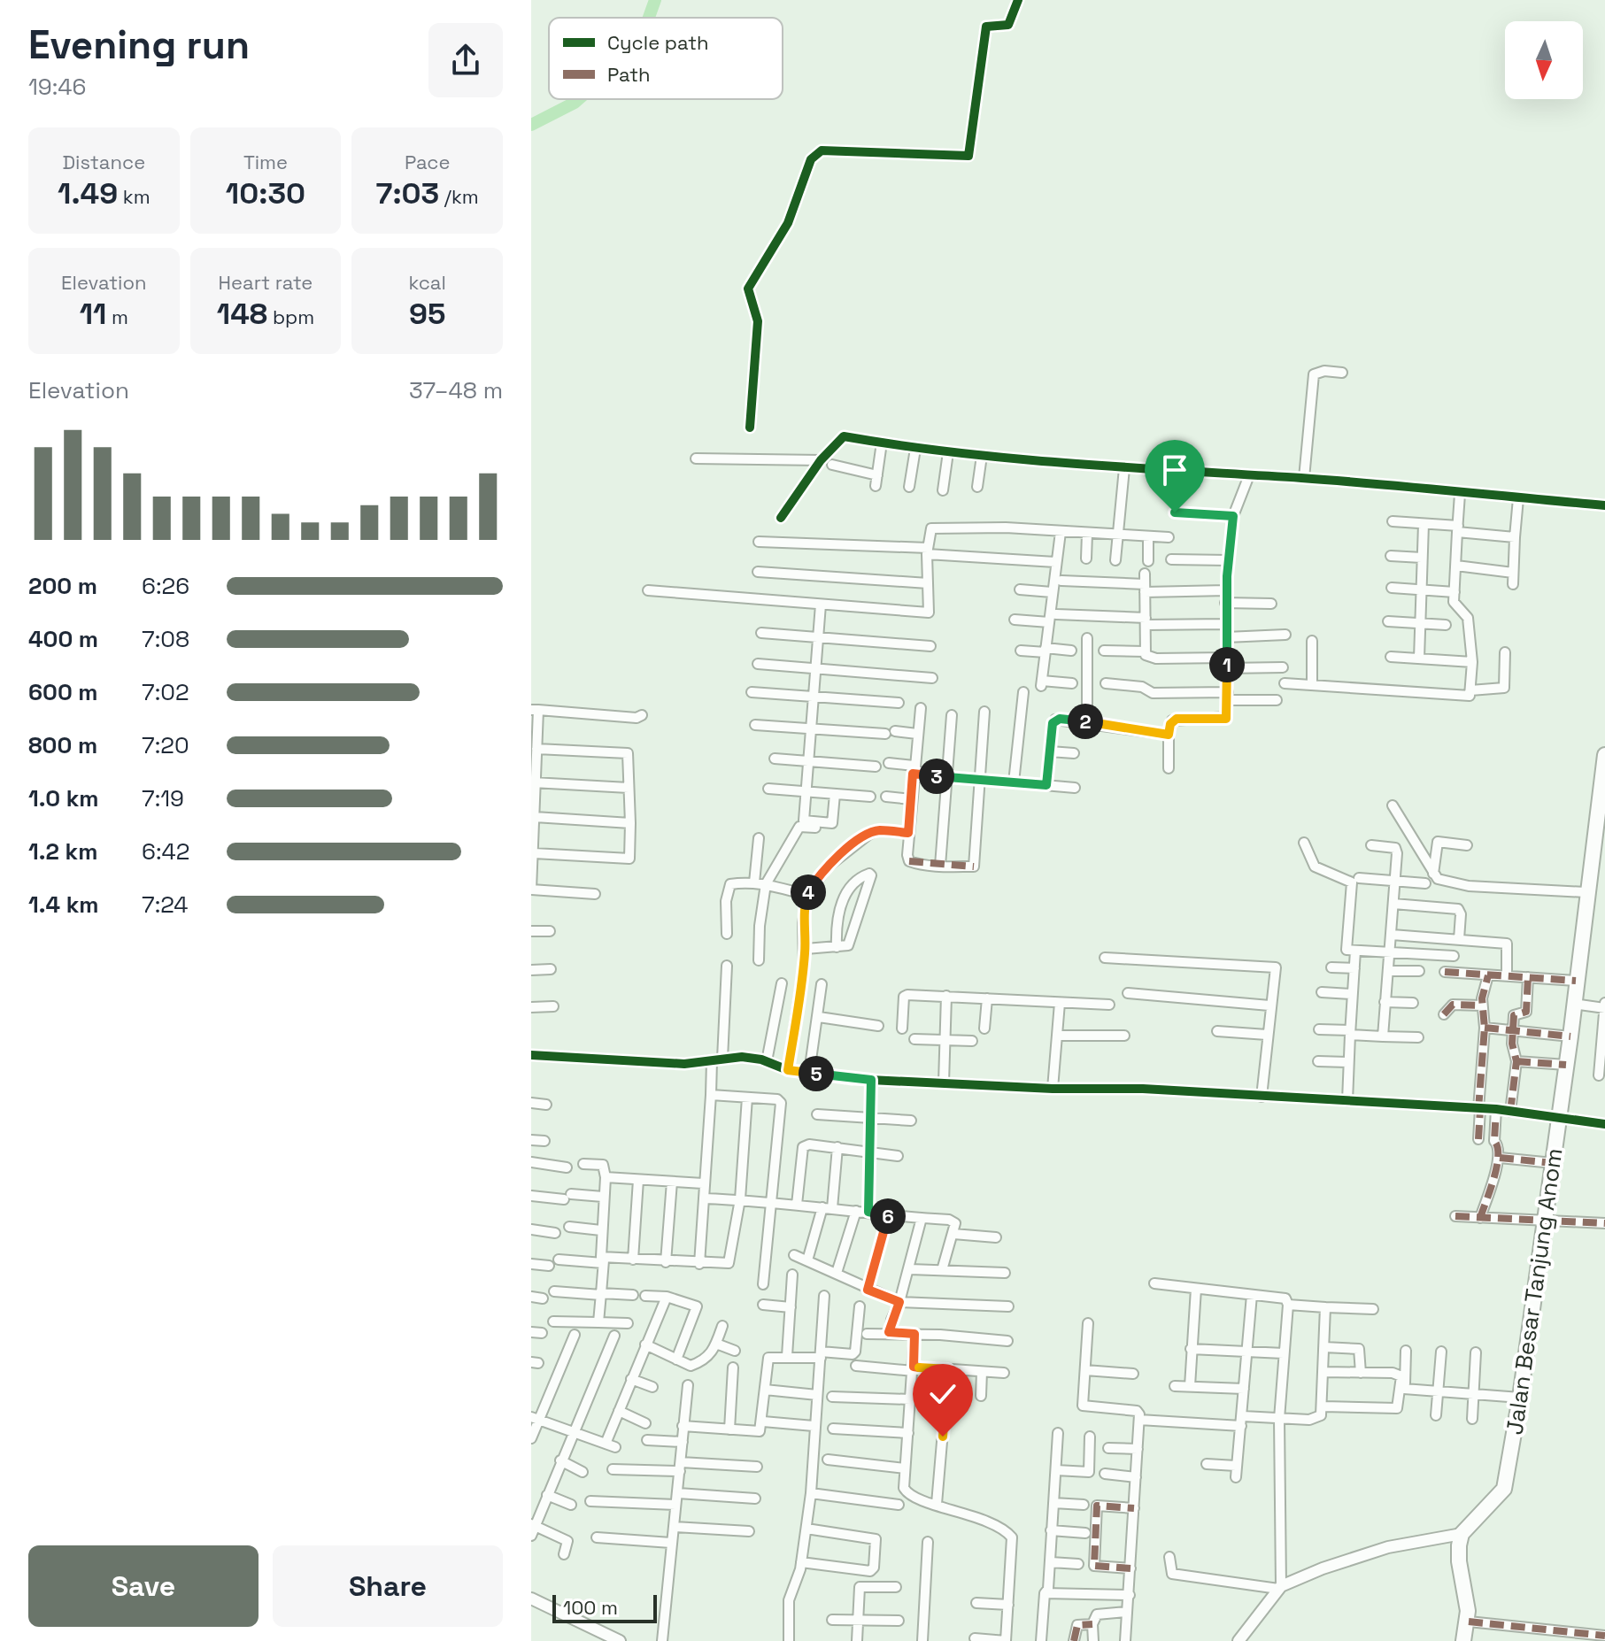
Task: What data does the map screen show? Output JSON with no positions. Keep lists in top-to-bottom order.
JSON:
{
  "streets": {
    "main road": ["Jalan Besar Tanjung Anom"]
  },
  "legend": ["Cycle path", "Path"],
  "scale_bar": "100 m",
  "north": "bottom",
  "page": {
    "heading": ["Evening run", "19:46"],
    "stats": [
      ["Distance", "1.49 km"],
      ["Time", "10:30"],
      ["Pace", "7:03 /km"],
      ["Elevation", "11 m"],
      ["Heart rate", "148 bpm"],
      ["kcal", "95"]
    ],
    "chart": ["Elevation", "37–48 m"],
    "list": [
      {
        "name": "200 m",
        "note": "6:26"
      },
      {
        "name": "400 m",
        "note": "7:08"
      },
      {
        "name": "600 m",
        "note": "7:02"
      },
      {
        "name": "800 m",
        "note": "7:20"
      },
      {
        "name": "1.0 km",
        "note": "7:19"
      },
      {
        "name": "1.2 km",
        "note": "6:42"
      },
      {
        "name": "1.4 km",
        "note": "7:24"
      }
    ],
    "pins": [
      "1",
      "2",
      "3",
      "4",
      "5",
      "6"
    ],
    "buttons": ["Save", "Share"],
    "scale": "100 m"
  }
}
